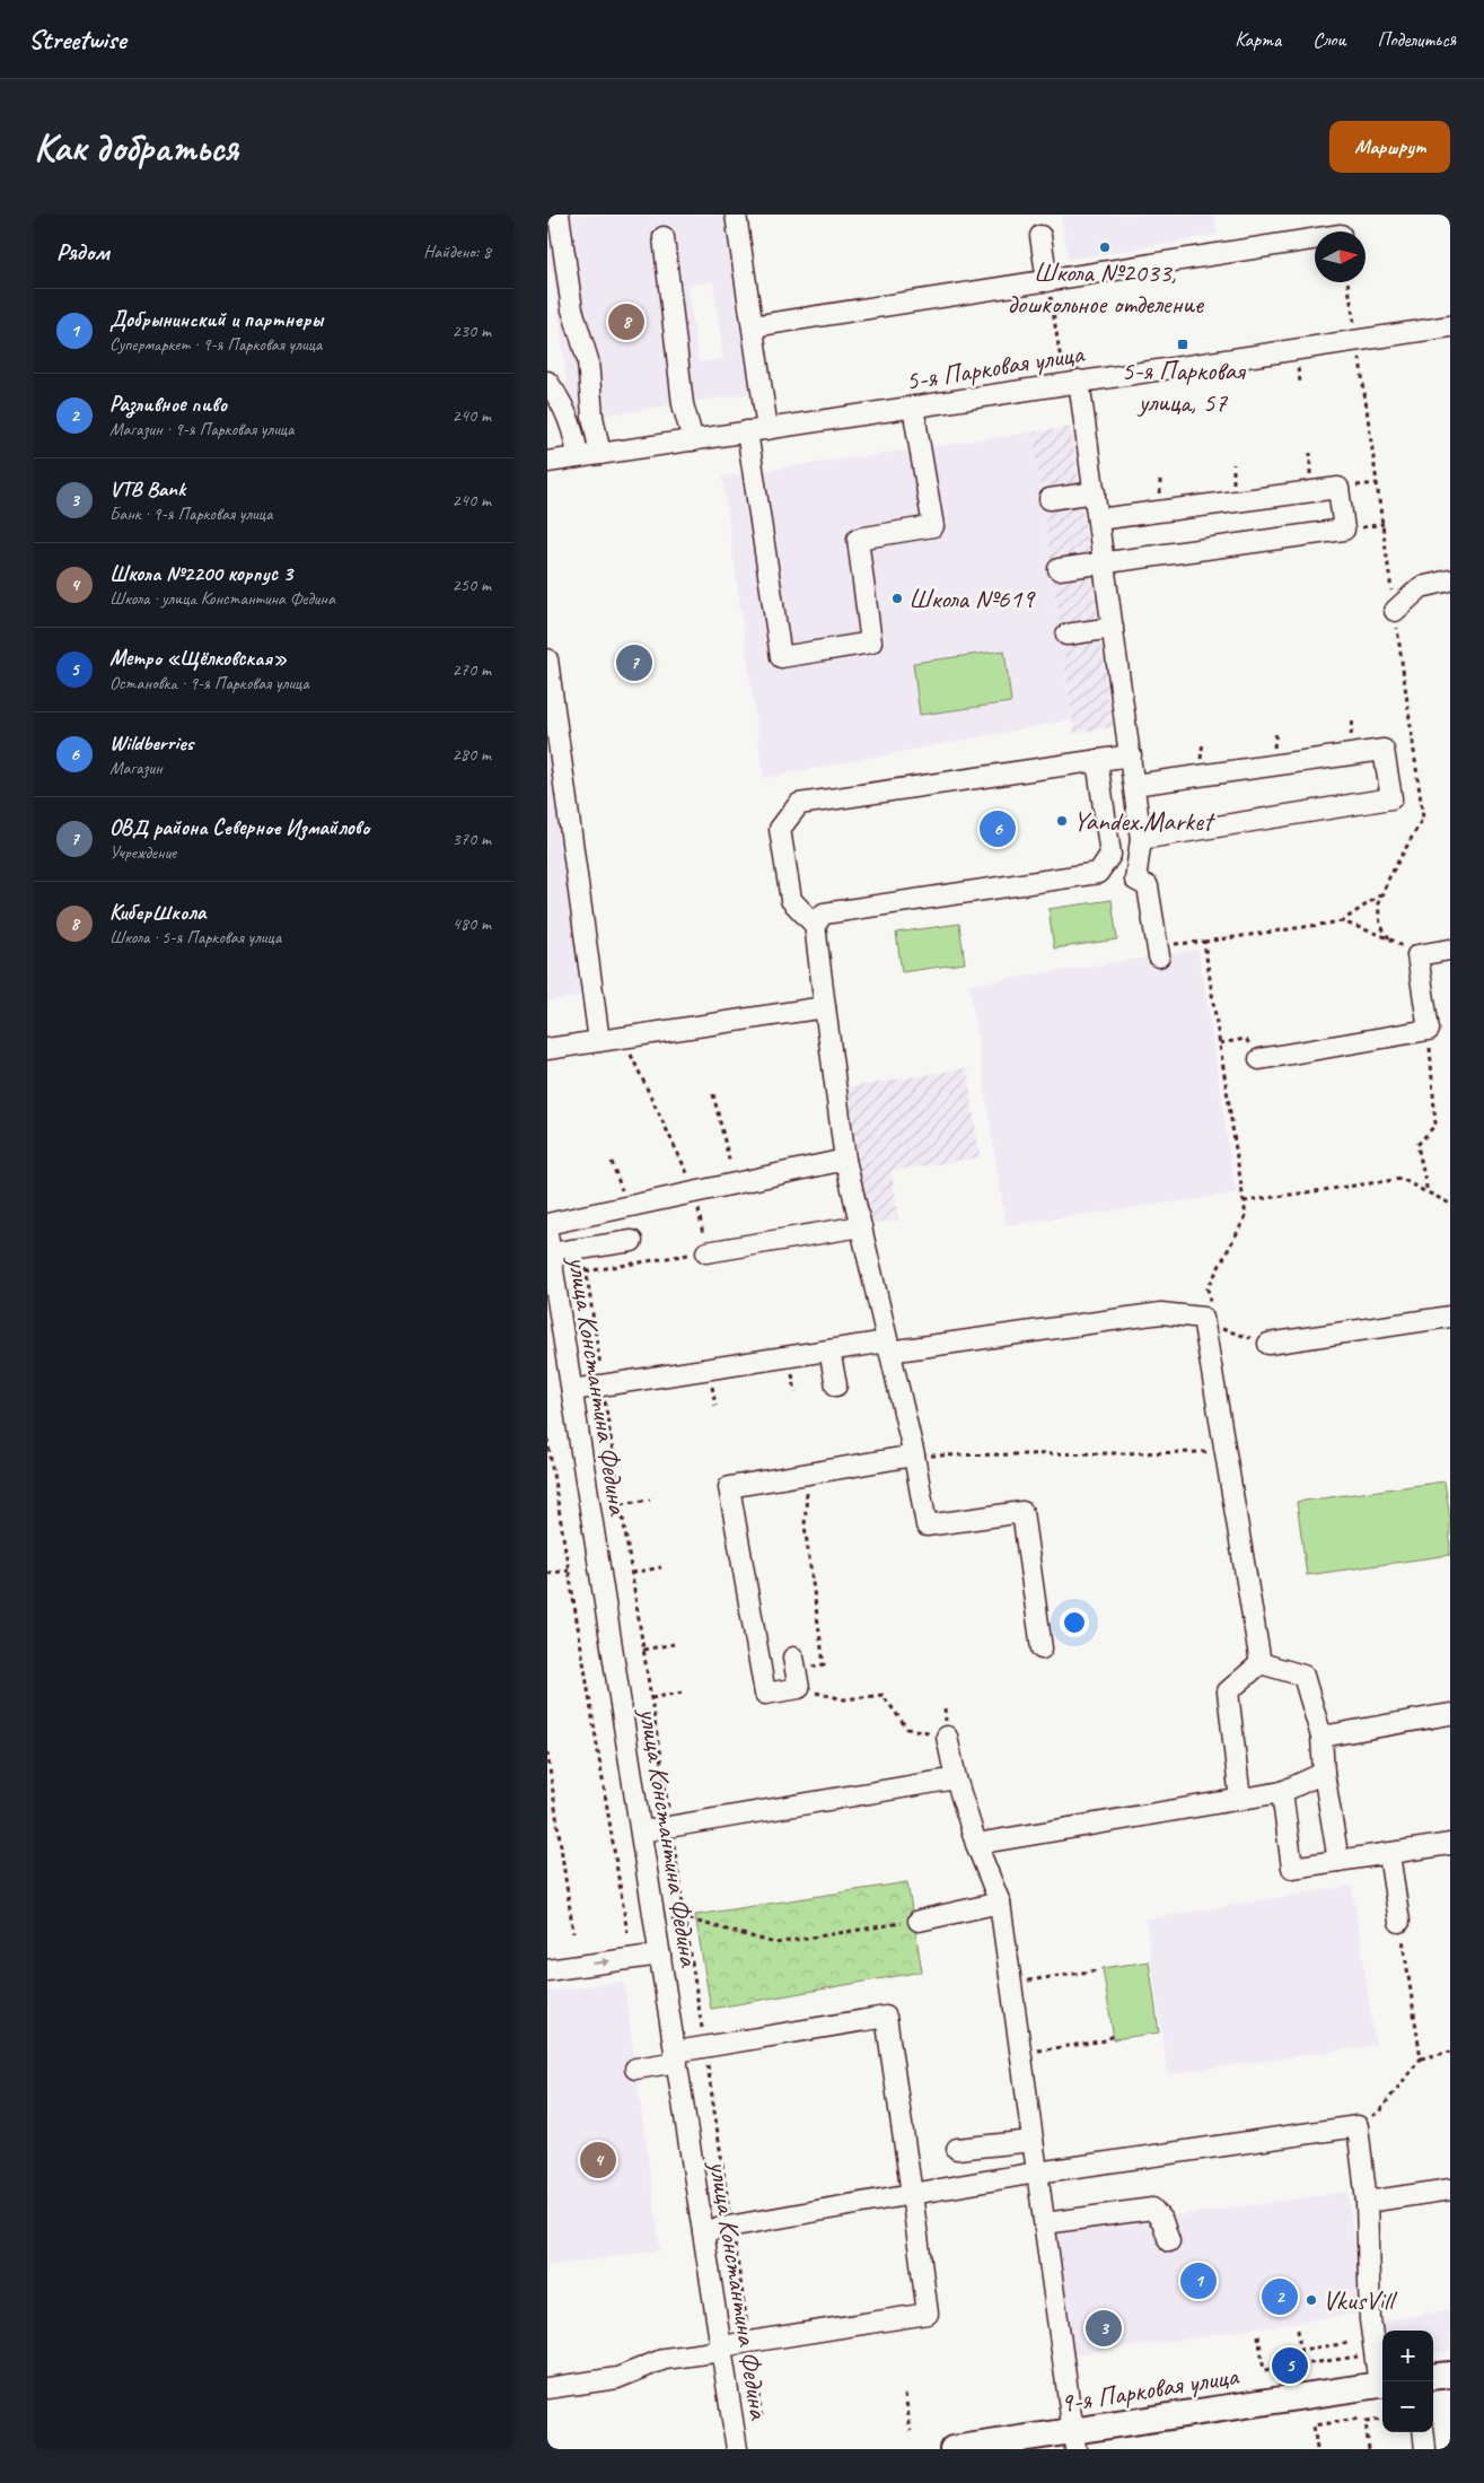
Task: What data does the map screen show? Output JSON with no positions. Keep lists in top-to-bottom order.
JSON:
{
  "streets": {
    "main road": ["9-я Парковая улица"],
    "street": ["5-я Парковая улица", "улица Константина Федина"]
  },
  "places": {
    "other": [
      "Школа №2033, дошкольное отделение",
      "Школа №619",
      "Yandex.Market",
      "VkusVill"
    ],
    "transit": ["5-я Парковая улица, 57"]
  },
  "north": "right",
  "page": {
    "header": "Streetwise",
    "nav": ["Карта", "Слои", "Поделиться"],
    "buttons": "Маршрут",
    "title": "Как добраться",
    "heading": ["Рядом", "Найдено: 8"],
    "list": [
      {
        "mark": "1",
        "name": "Добрынинский и партнеры",
        "note": "Супермаркет · 9-я Парковая улица",
        "value": "230 m"
      },
      {
        "mark": "2",
        "name": "Разливное пиво",
        "note": "Магазин · 9-я Парковая улица",
        "value": "240 m"
      },
      {
        "mark": "3",
        "name": "VTB Bank",
        "note": "Банк · 9-я Парковая улица",
        "value": "240 m"
      },
      {
        "mark": "4",
        "name": "Школа №2200 корпус 3",
        "note": "Школа · улица Константина Федина",
        "value": "250 m"
      },
      {
        "mark": "5",
        "name": "Метро «Щёлковская»",
        "note": "Остановка · 9-я Парковая улица",
        "value": "270 m"
      },
      {
        "mark": "6",
        "name": "Wildberries",
        "note": "Магазин",
        "value": "280 m"
      },
      {
        "mark": "7",
        "name": "ОВД района Северное Измайлово",
        "note": "Учреждение",
        "value": "370 m"
      },
      {
        "mark": "8",
        "name": "КиберШкола",
        "note": "Школа · 5-я Парковая улица",
        "value": "480 m"
      }
    ],
    "pins": [
      "8",
      "7",
      "6",
      "4",
      "1",
      "2",
      "3",
      "5"
    ],
    "map_buttons": ["+", "−"]
  }
}
